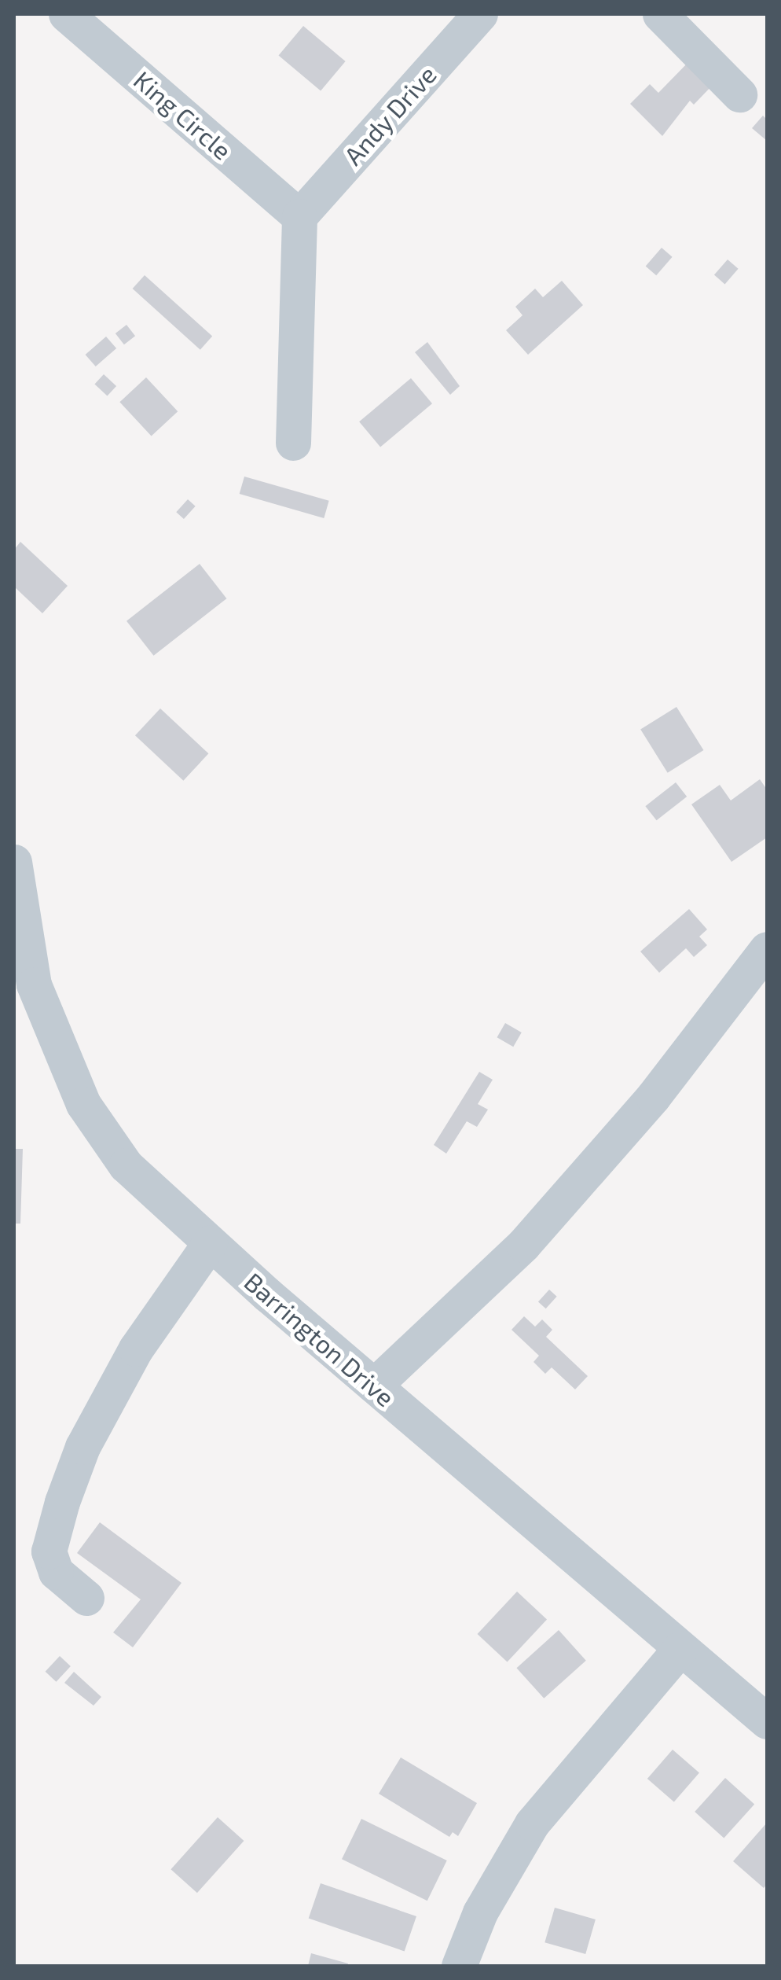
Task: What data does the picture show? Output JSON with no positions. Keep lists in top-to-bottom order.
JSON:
{
  "streets": {
    "street": ["King Circle", "Andy Drive", "Barrington Drive"]
  },
  "crossings": [
    ["King Circle", "Andy Drive"]
  ]
}
